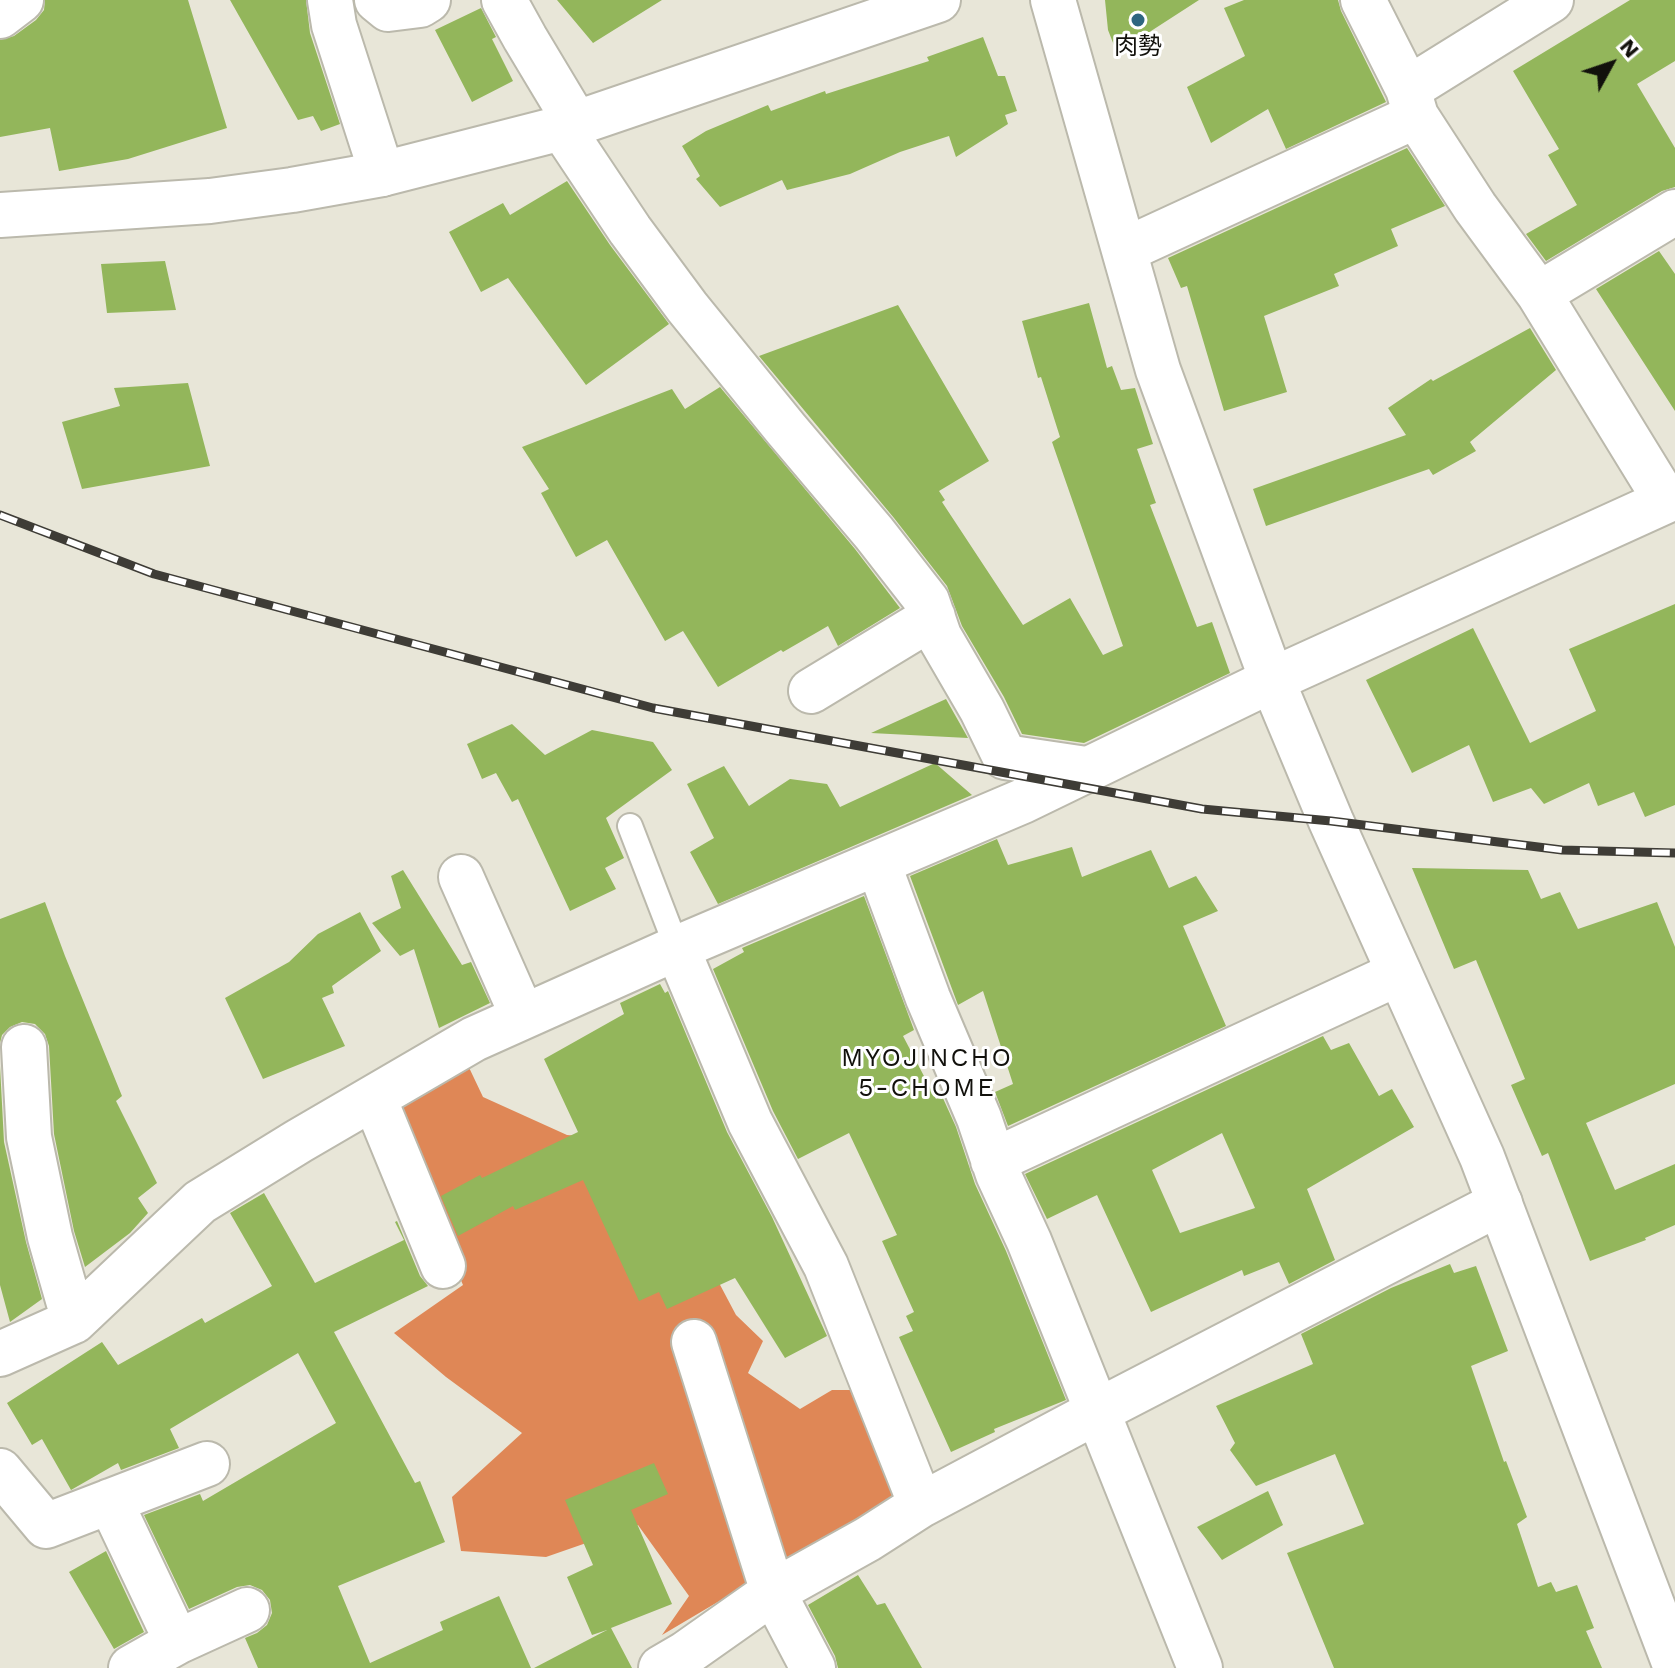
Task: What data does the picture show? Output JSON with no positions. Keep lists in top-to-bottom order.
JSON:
{
  "districts": ["MYOJINCHO 5-CHOME"],
  "places": ["肉勢"],
  "north": "top right"
}
